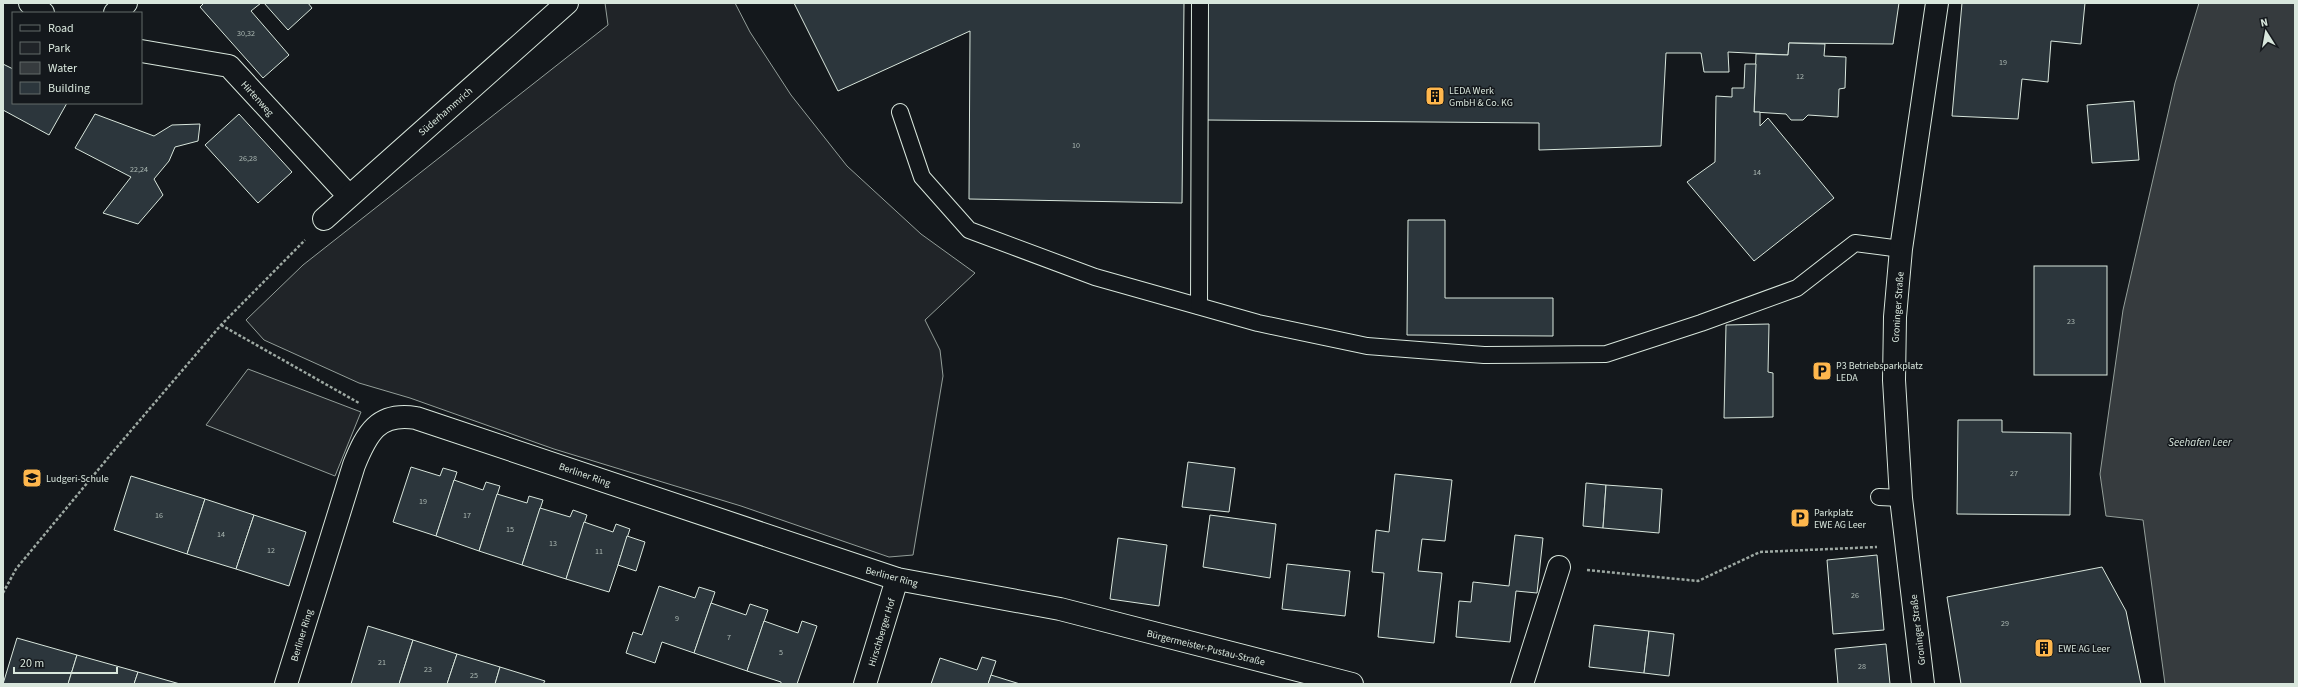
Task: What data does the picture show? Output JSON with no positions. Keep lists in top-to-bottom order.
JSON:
{
  "streets": {
    "street": [
      "Hirtenweg",
      "Süderhammrich",
      "Groninger Straße",
      "Berliner Ring",
      "Hirschberger Hof",
      "Bürgermeister-Pustau-Straße"
    ]
  },
  "crossings": [
    ["Hirtenweg", "Süderhammrich"],
    ["Berliner Ring", "Hirschberger Hof"],
    ["Berliner Ring", "Bürgermeister-Pustau-Straße"]
  ],
  "water": ["Seehafen Leer"],
  "places": {
    "building": ["LEDA Werk GmbH & Co. KG", "EWE AG Leer"],
    "parking": ["P3 Betriebsparkplatz LEDA", "Parkplatz EWE AG Leer"],
    "school or university": ["Ludgeri-Schule"]
  },
  "house_numbers": [
    "30,32",
    "19",
    "12",
    "10",
    "26,28",
    "22,24",
    "14",
    "23",
    "27",
    "19",
    "16",
    "17",
    "15",
    "14",
    "13",
    "12",
    "11",
    "26",
    "9",
    "29",
    "7",
    "5",
    "21",
    "28",
    "23",
    "25"
  ],
  "legend": [
    "Road",
    "Park",
    "Water",
    "Building"
  ],
  "scale_bar": "20 m",
  "north": "top"
}
